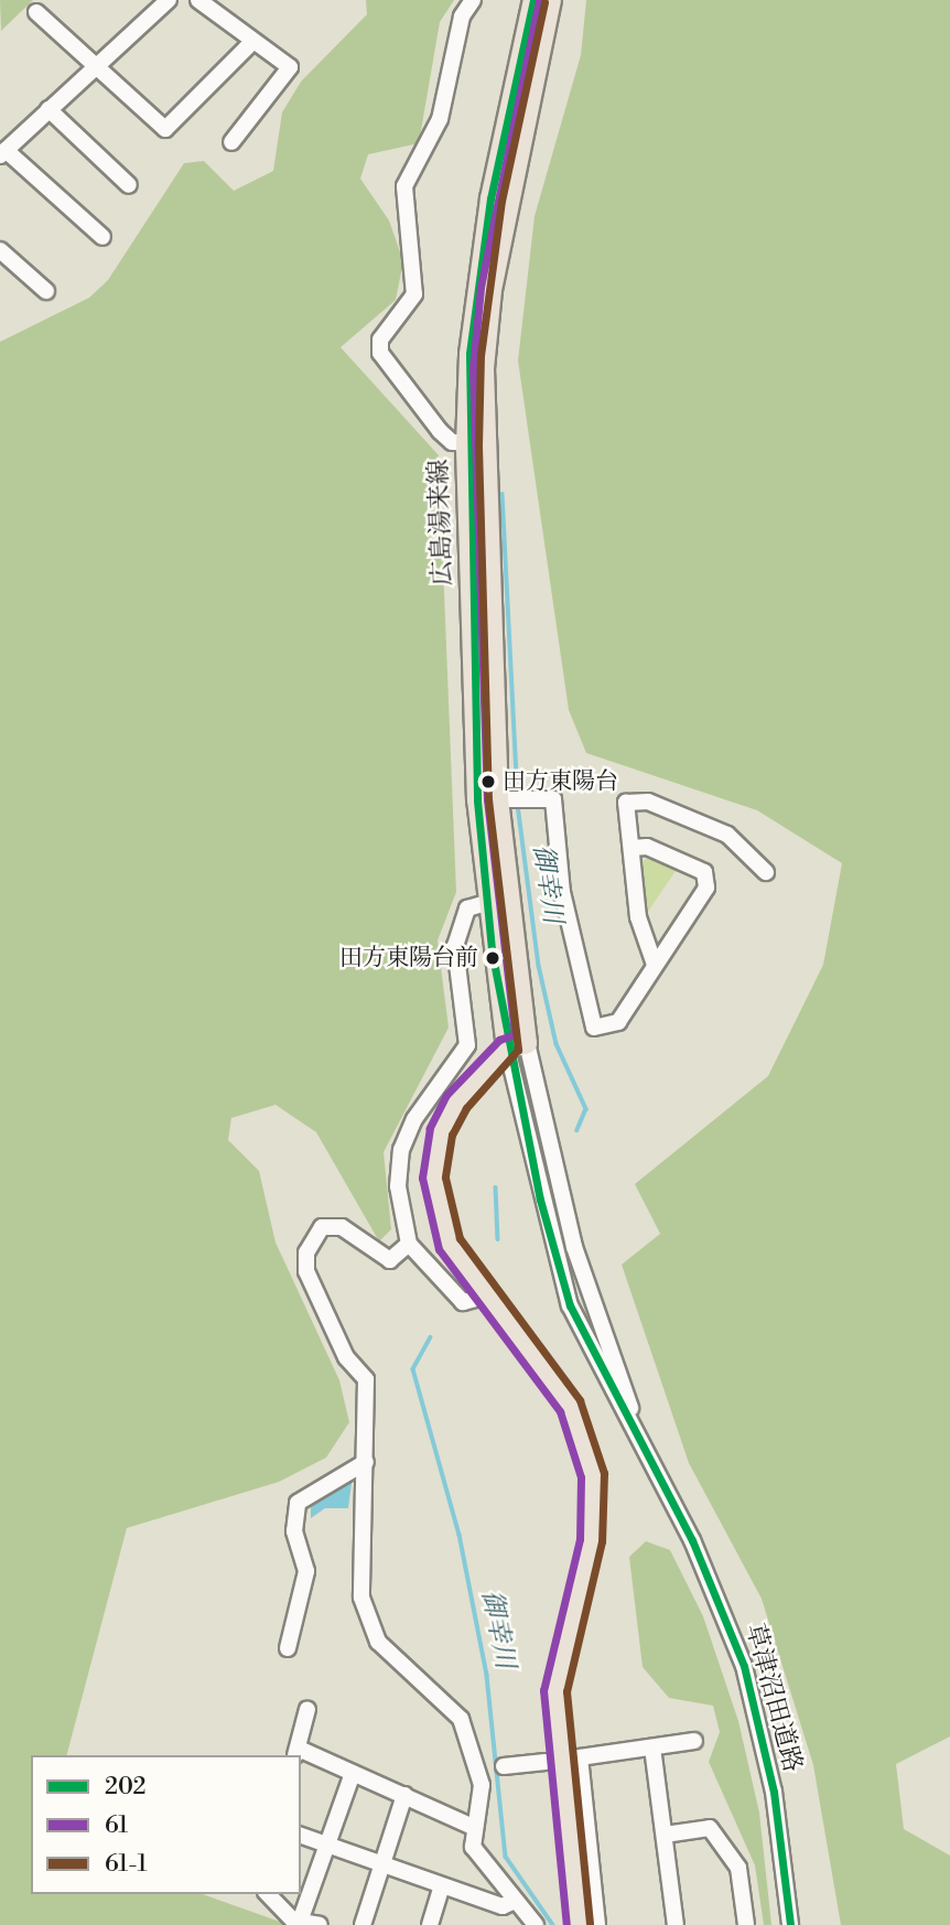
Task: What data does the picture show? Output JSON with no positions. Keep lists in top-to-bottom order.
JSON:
{
  "streets": {
    "main road": ["広島湯来線"],
    "street": ["草津沼田道路"]
  },
  "water": ["御幸川"],
  "places": ["田方東陽台", "田方東陽台前"],
  "lines": ["transit line 202", "transit line 61", "transit line 61-1"],
  "legend": ["202", "61", "61-1"]
}
